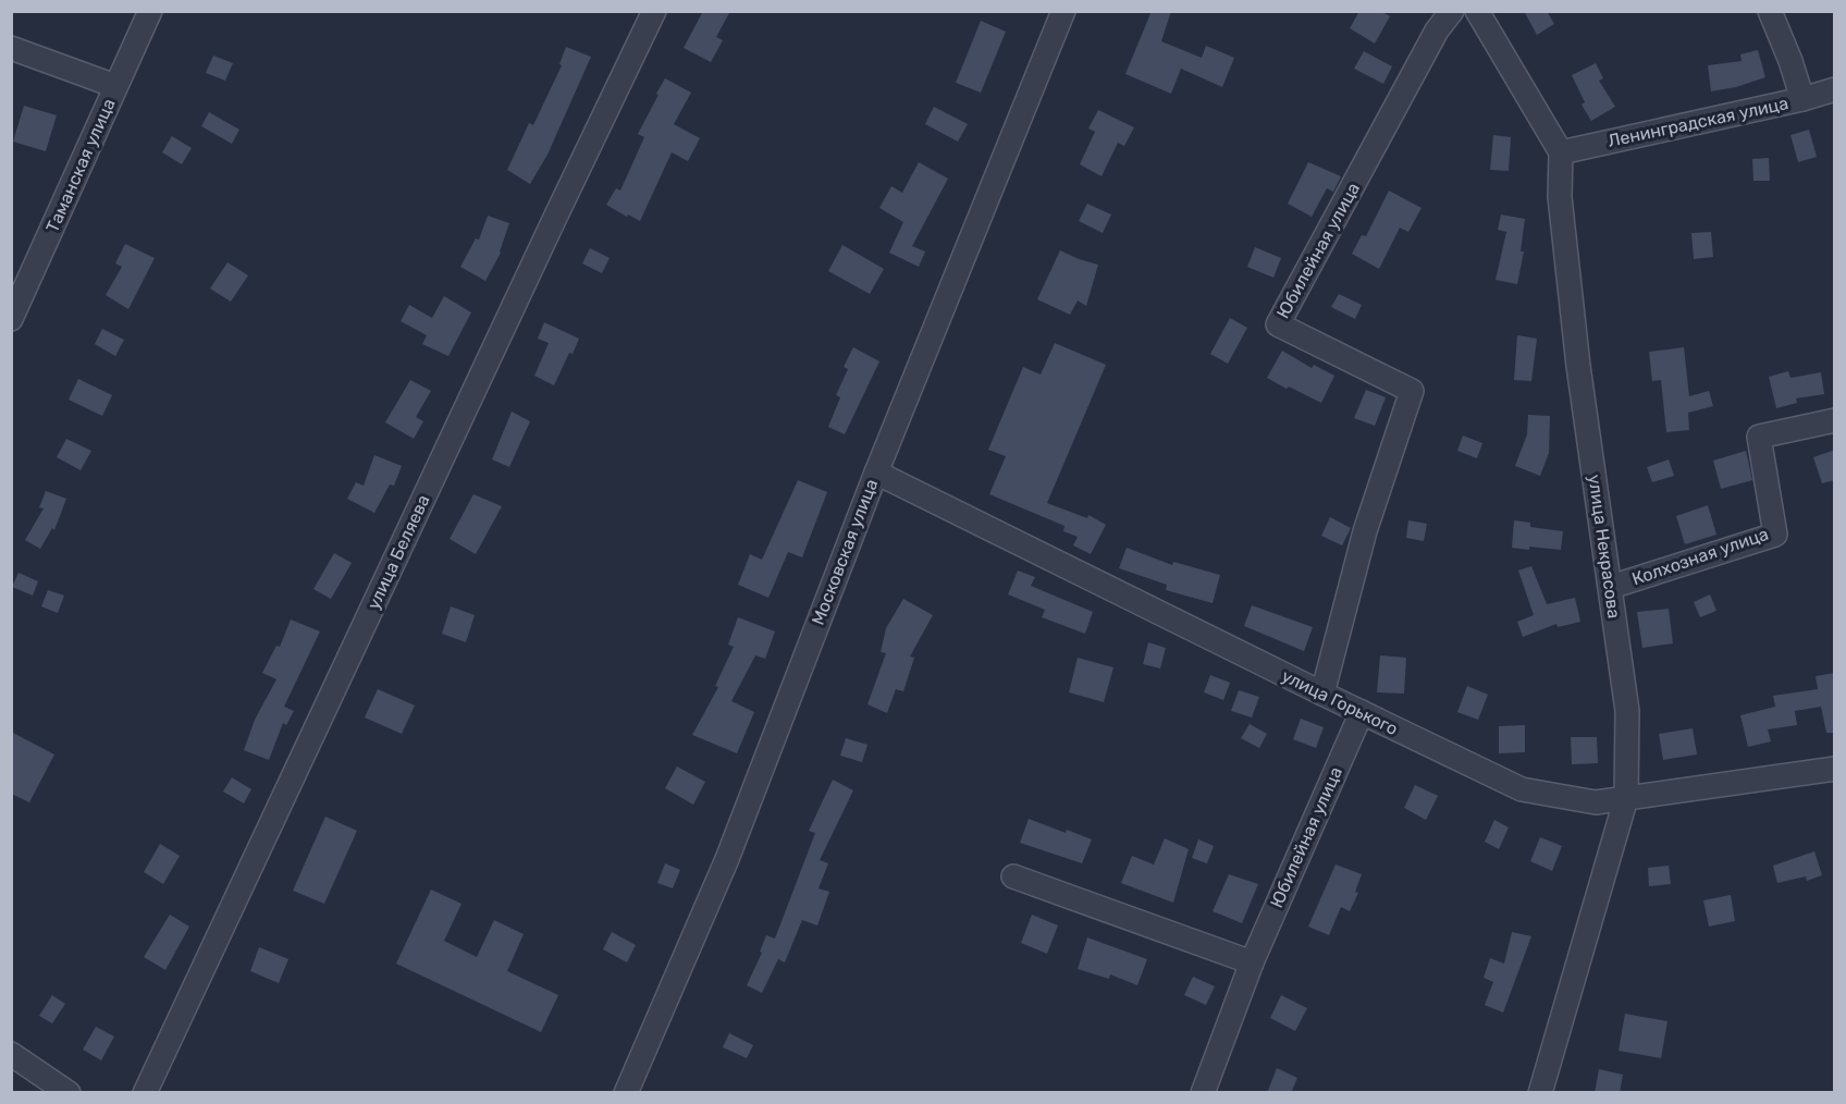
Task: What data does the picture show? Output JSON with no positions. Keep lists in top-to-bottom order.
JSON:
{
  "streets": {
    "street": [
      "Ленинградская улица",
      "Таманская улица",
      "Юбилейная улица",
      "улица Некрасова",
      "улица Беляева",
      "Московская улица",
      "Колхозная улица",
      "улица Горького"
    ]
  },
  "crossings": [
    ["Ленинградская улица", "улица Некрасова"],
    ["Юбилейная улица", "улица Горького"],
    ["улица Некрасова", "Колхозная улица"],
    ["улица Некрасова", "улица Горького"],
    ["Московская улица", "улица Горького"]
  ]
}
